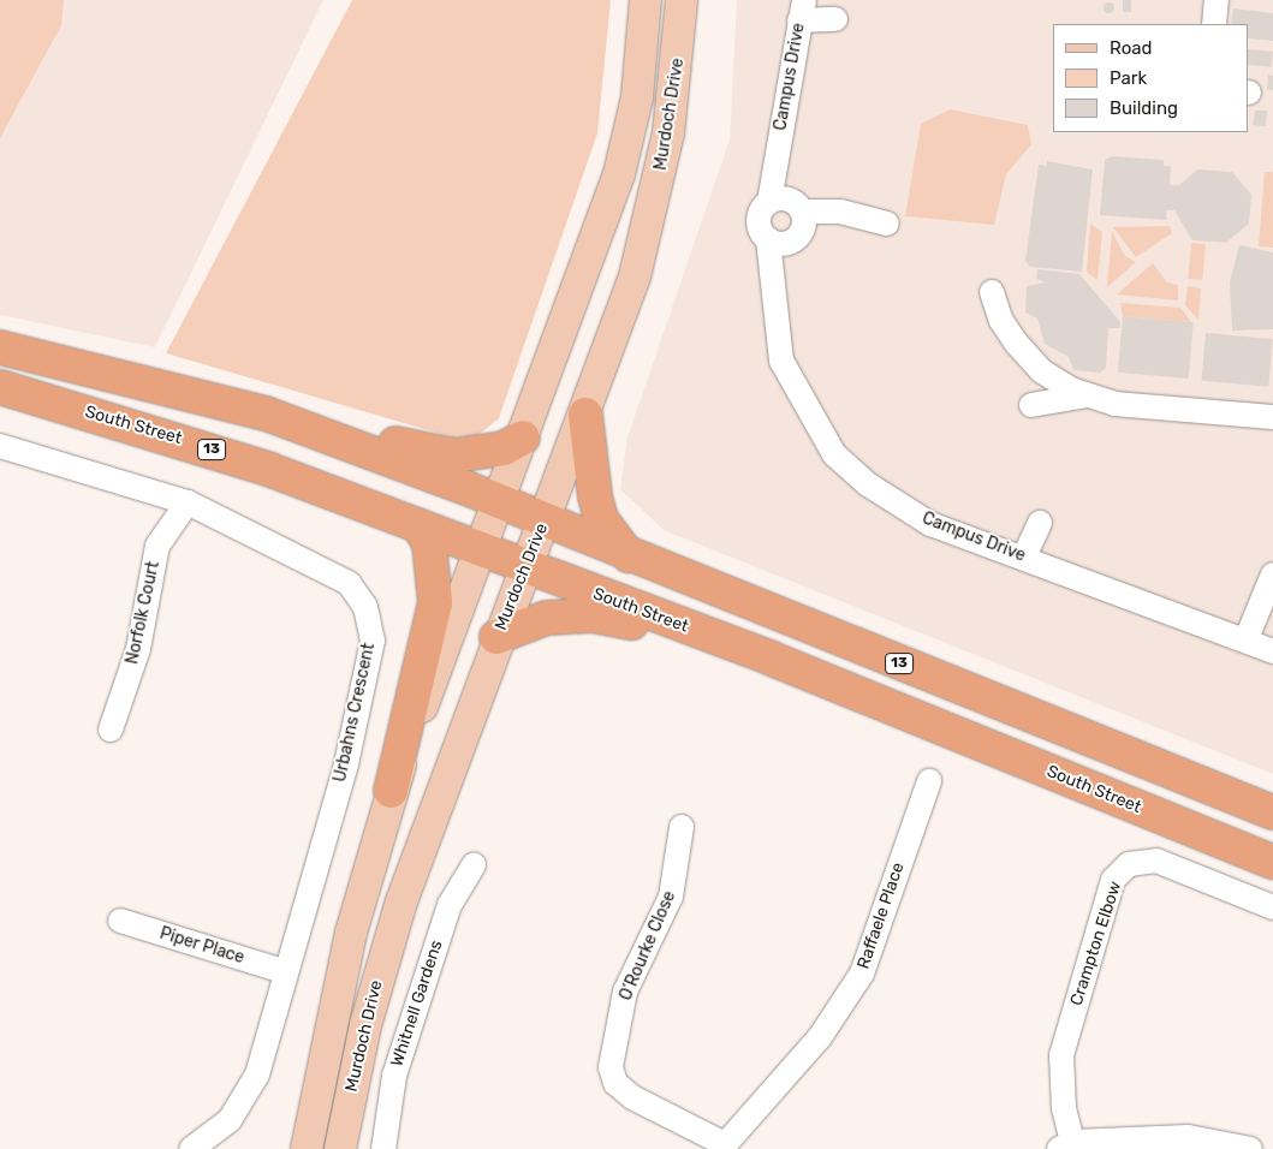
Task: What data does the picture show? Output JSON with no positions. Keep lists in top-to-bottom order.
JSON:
{
  "streets": {
    "highway": ["South Street", "13"],
    "main road": ["Murdoch Drive"],
    "street": [
      "Campus Drive",
      "Norfolk Court",
      "Urbahns Crescent",
      "Raffaele Place",
      "Crampton Elbow",
      "Piper Place",
      "O’Rourke Close",
      "Whitnell Gardens"
    ]
  },
  "crossings": [
    ["Murdoch Drive", "South Street"],
    ["Murdoch Drive", "13"],
    ["Norfolk Court", "Urbahns Crescent"],
    ["Urbahns Crescent", "Piper Place"],
    ["Raffaele Place", "O’Rourke Close"]
  ],
  "legend": ["Road", "Park", "Building"]
}
